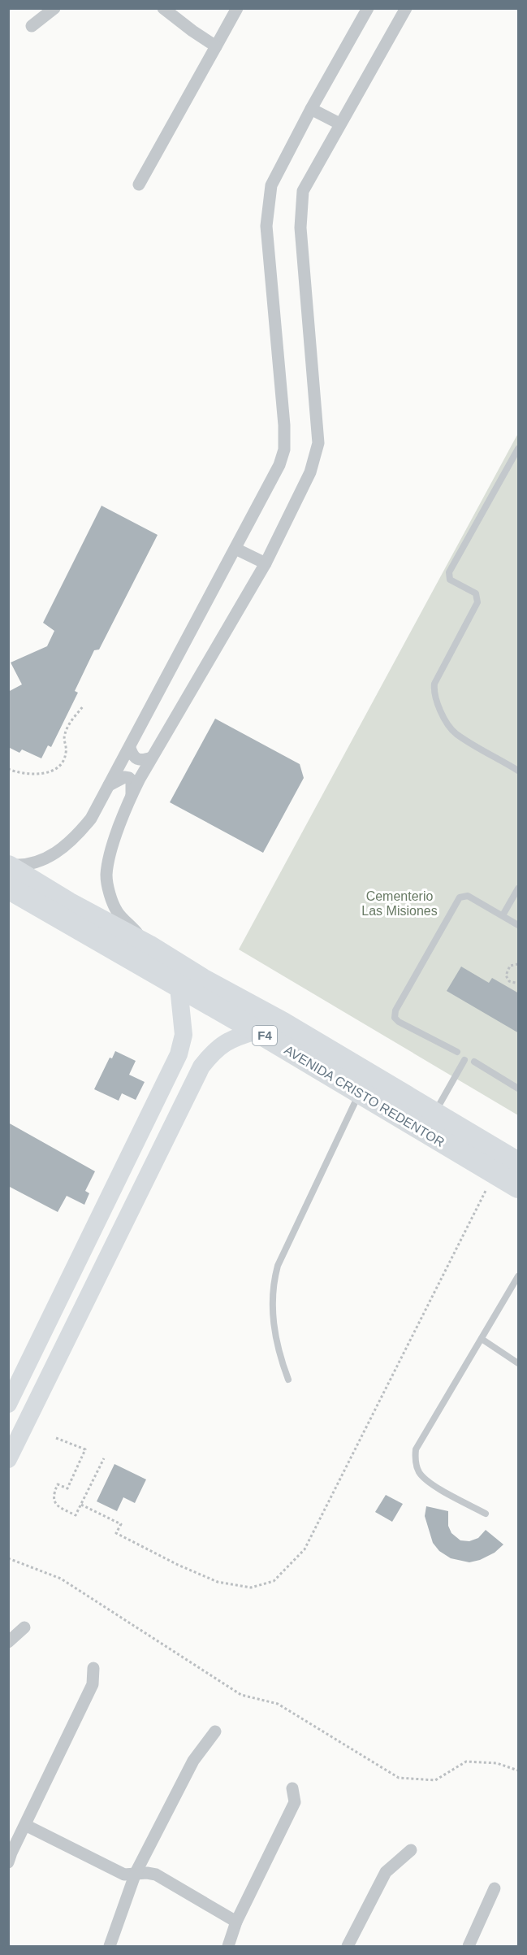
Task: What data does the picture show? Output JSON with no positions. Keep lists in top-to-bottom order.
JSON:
{
  "streets": {
    "highway": ["F4", "AVENIDA CRISTO REDENTOR"]
  },
  "parks": ["Cementerio Las Misiones"]
}
